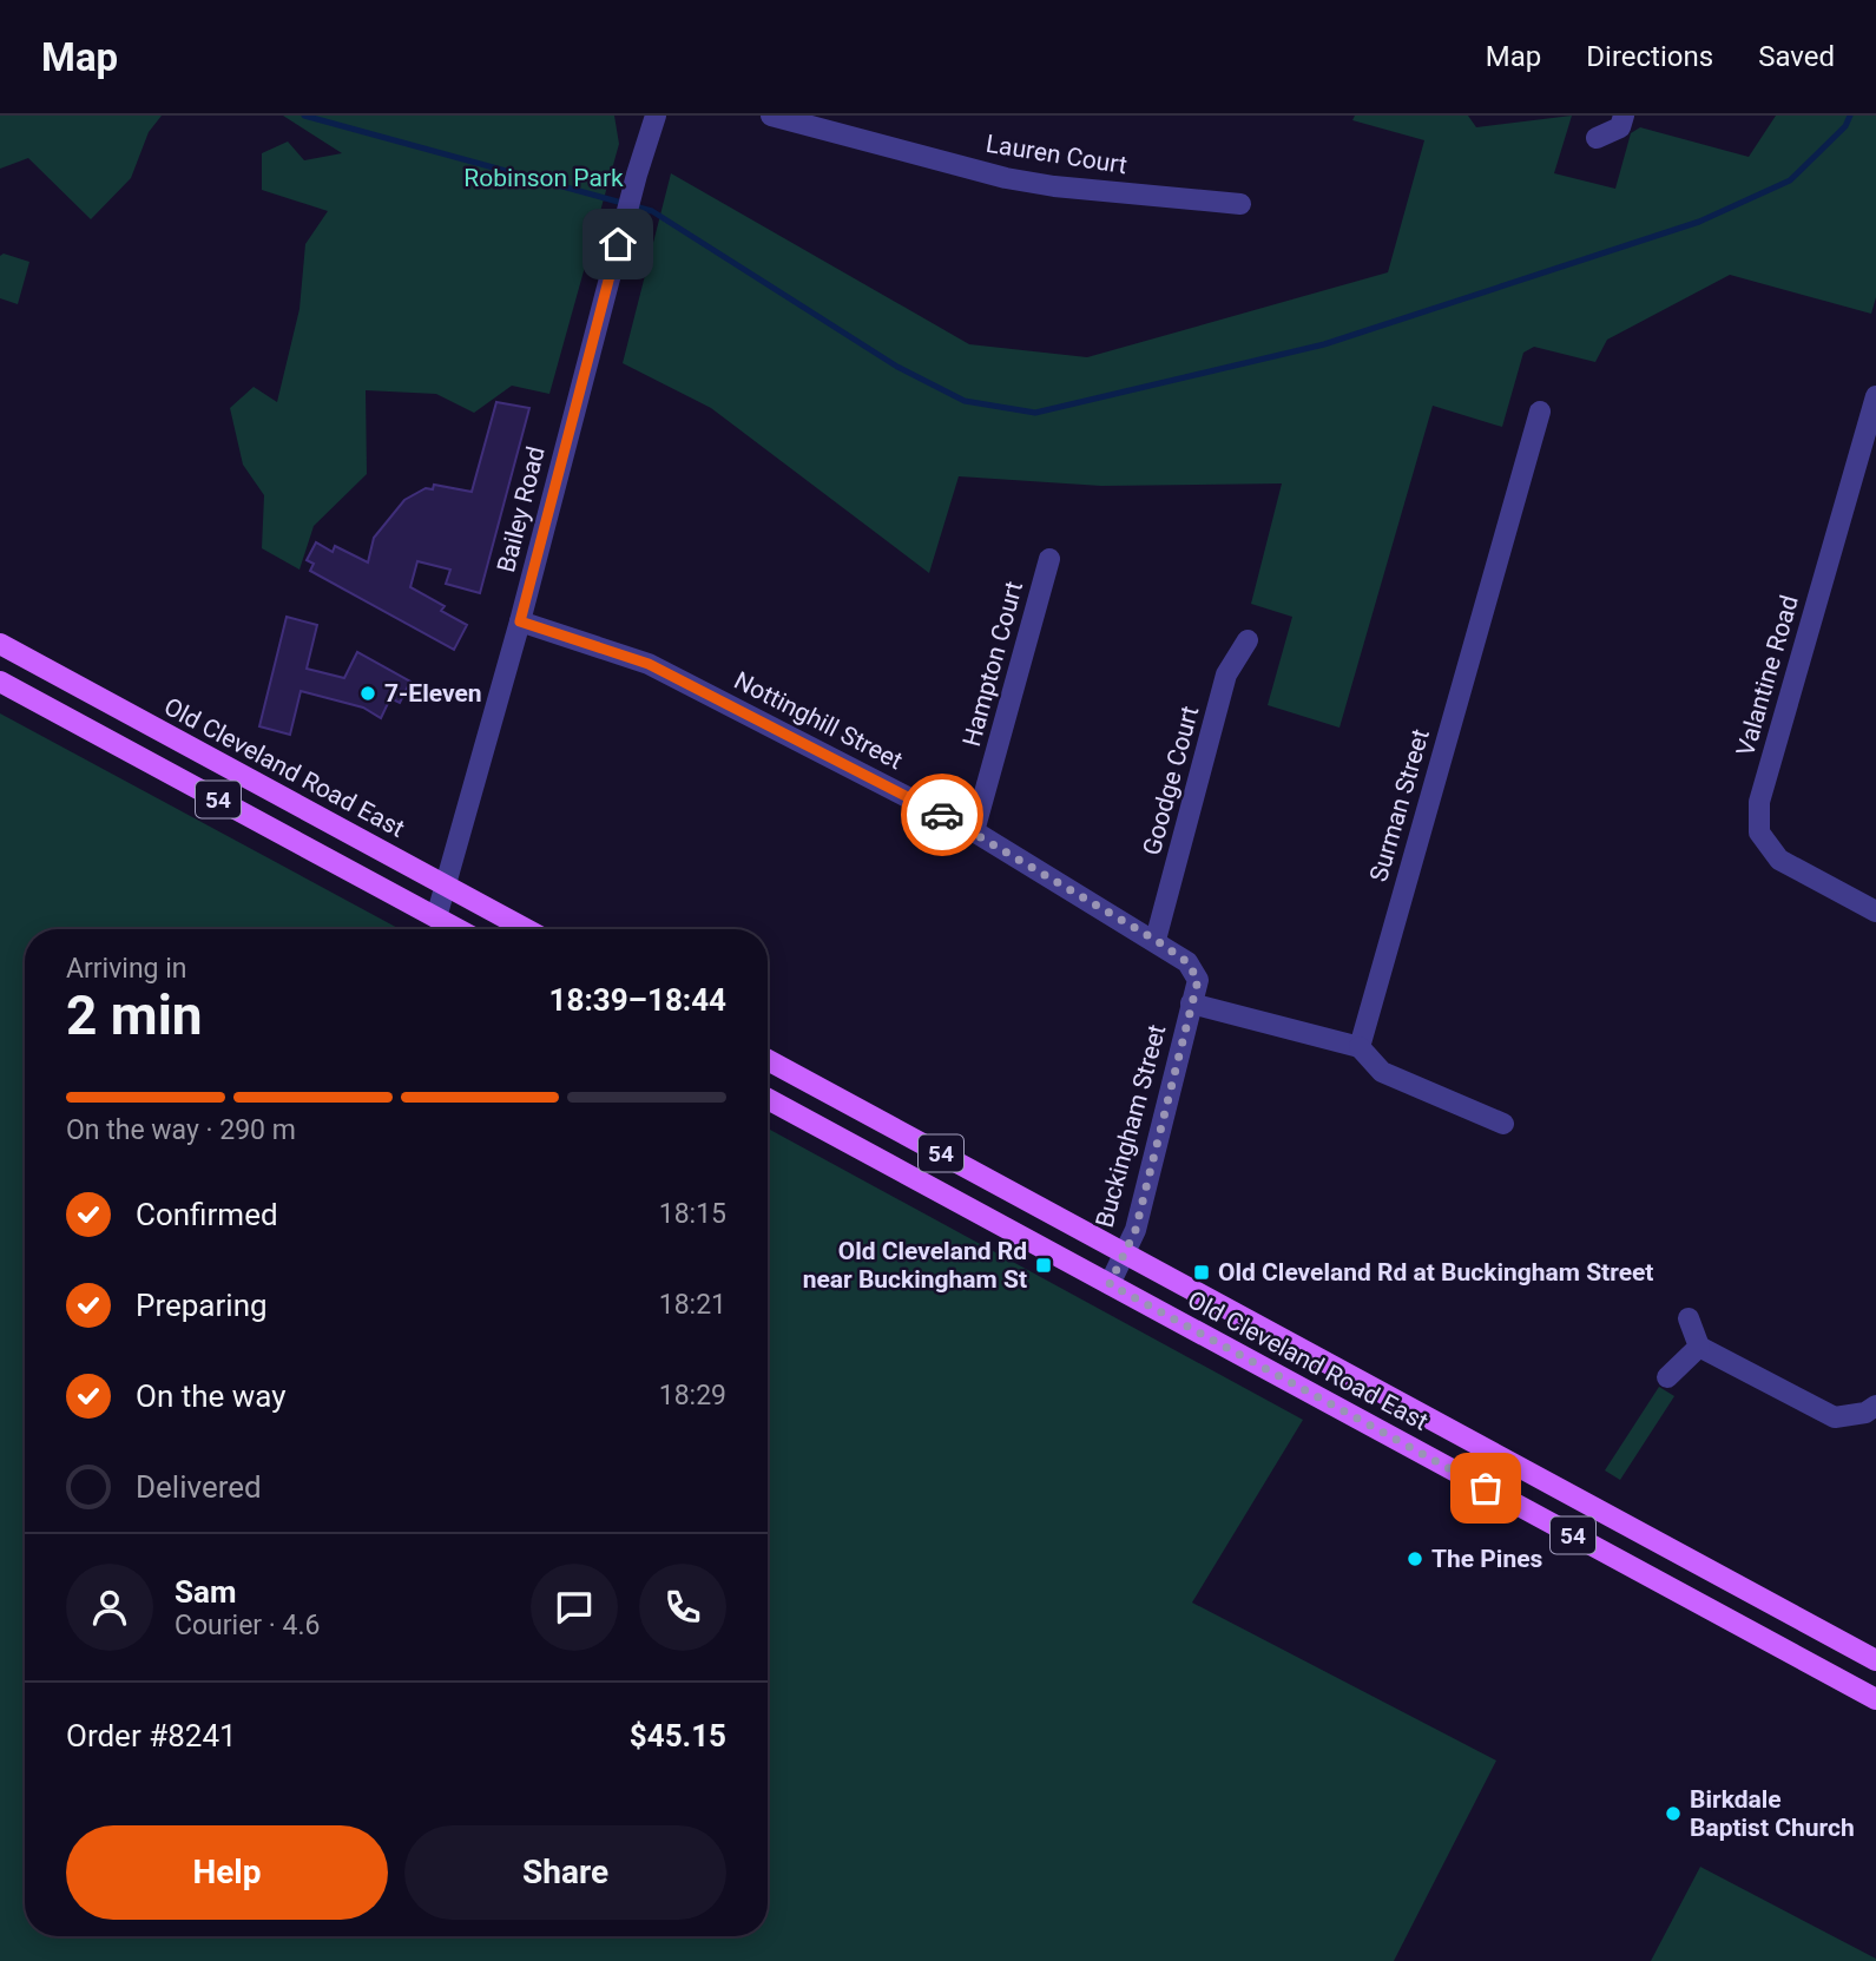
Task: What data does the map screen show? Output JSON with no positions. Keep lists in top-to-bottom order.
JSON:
{
  "streets": {
    "main road": ["Old Cleveland Road East", "54"],
    "street": [
      "Lauren Court",
      "Bailey Road",
      "Hampton Court",
      "Valantine Road",
      "Nottinghill Street",
      "Goodge Court",
      "Surman Street",
      "Buckingham Street"
    ]
  },
  "crossings": [
    ["Bailey Road", "Nottinghill Street"],
    ["Bailey Road", "Old Cleveland Road East"],
    ["Bailey Road", "54"],
    ["Hampton Court", "Nottinghill Street"],
    ["Nottinghill Street", "Goodge Court"],
    ["Nottinghill Street", "Buckingham Street"],
    ["Old Cleveland Road East", "Buckingham Street"]
  ],
  "parks": ["Robinson Park"],
  "places": {
    "other": ["7-Eleven", "The Pines", "Birkdale Baptist Church"],
    "transit": ["Old Cleveland Rd near Buckingham St", "Old Cleveland Rd at Buckingham Street"]
  },
  "page": {
    "header": "Map",
    "nav": ["Map", "Directions", "Saved"],
    "heading": ["2 min", "Arriving in", "18:39–18:44"],
    "panel": [
      "Sam",
      "Courier · 4.6",
      "Order #8241",
      "$45.15"
    ],
    "bar": "On the way · 290 m",
    "list": [
      ["Confirmed", "18:15"],
      ["Preparing", "18:21"],
      ["On the way", "18:29"],
      "Delivered"
    ],
    "buttons": ["Help", "Share"]
  }
}
